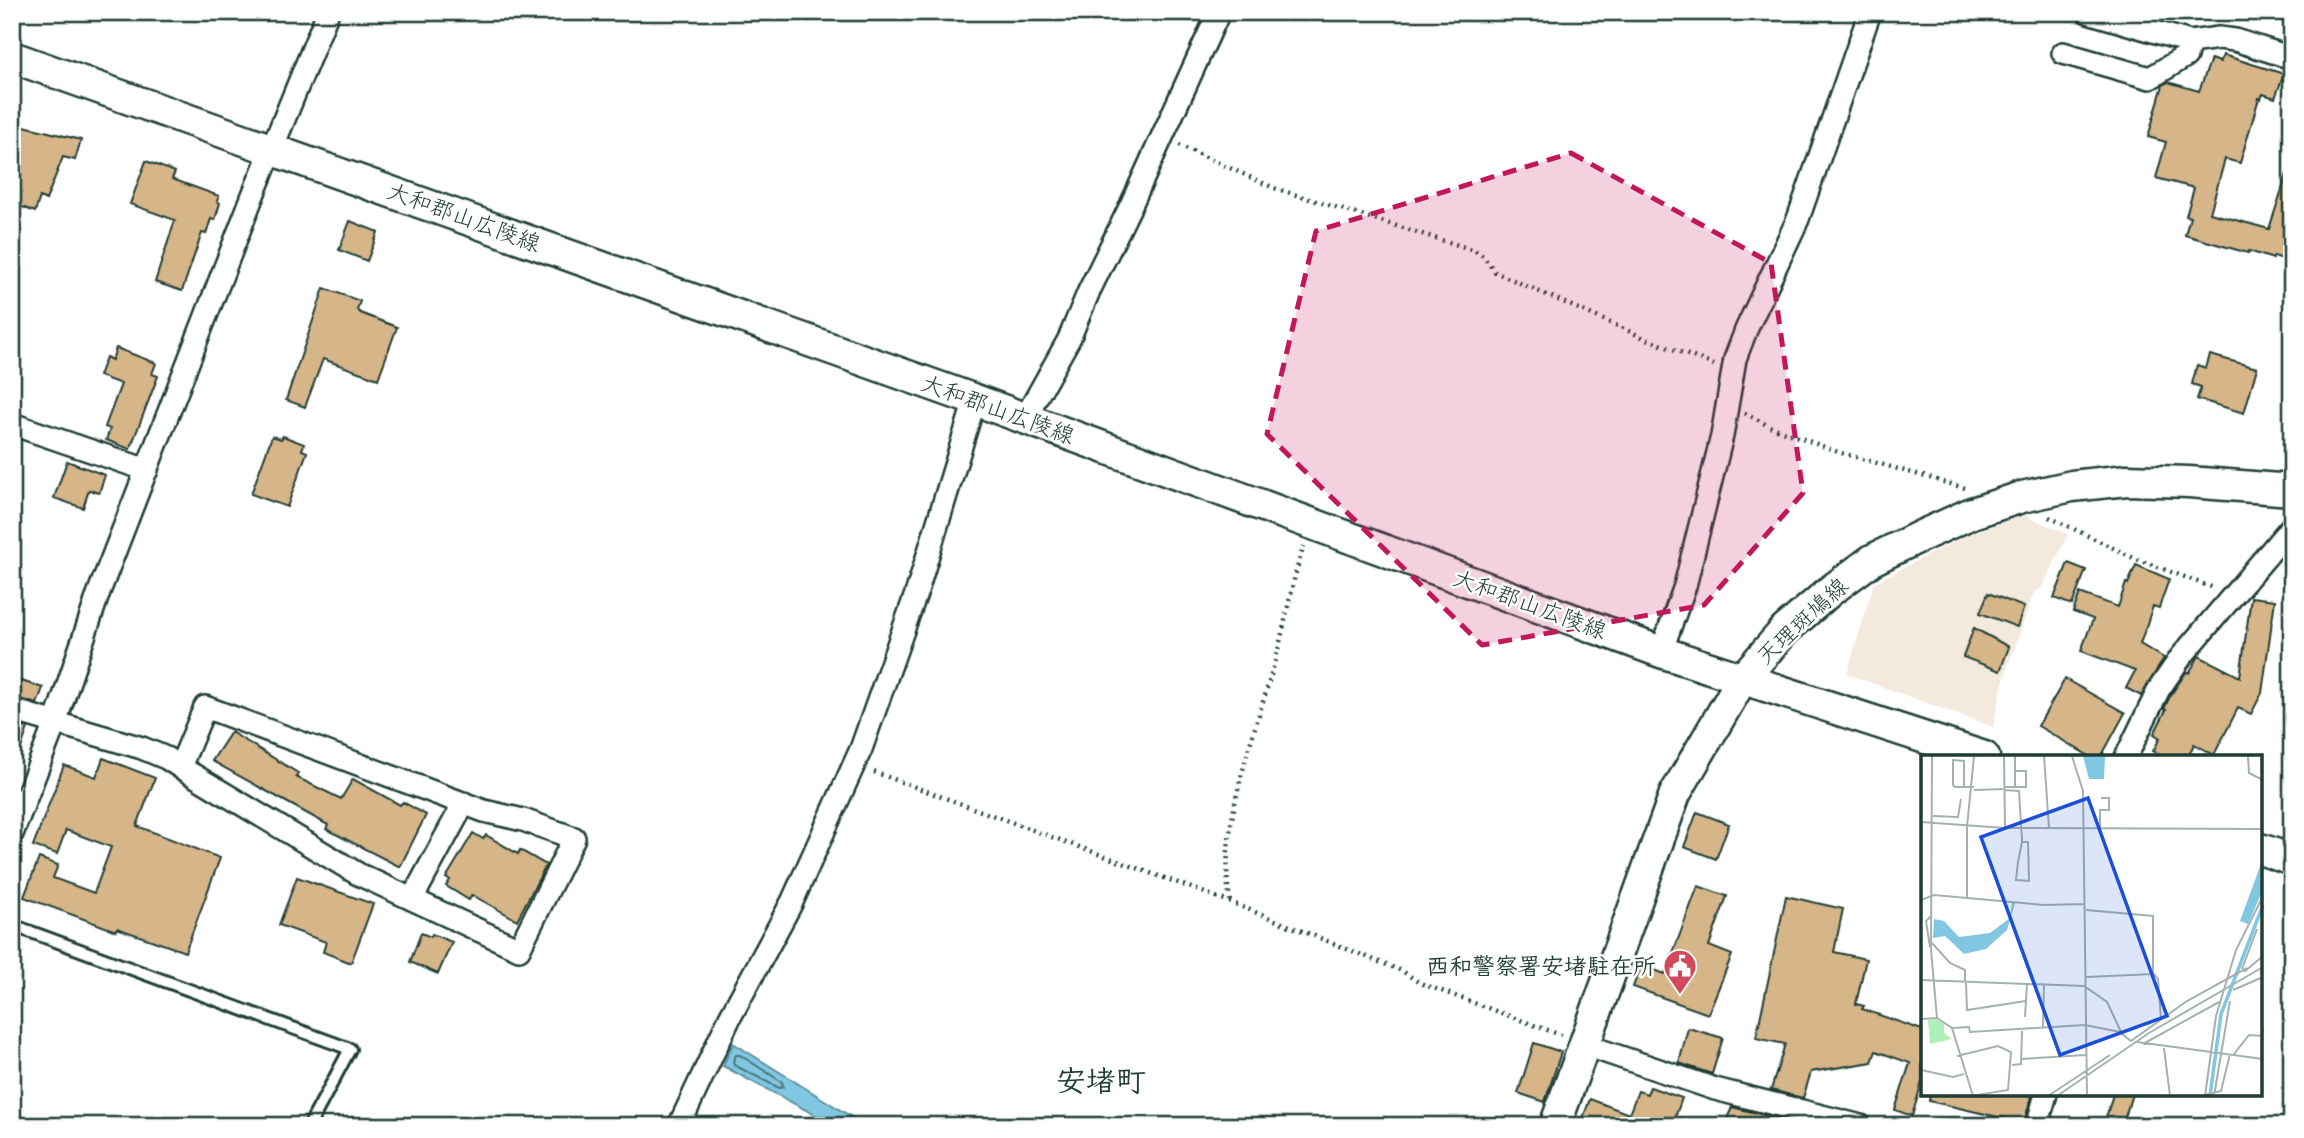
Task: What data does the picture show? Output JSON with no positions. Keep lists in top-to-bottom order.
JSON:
{
  "streets": {
    "main road": ["大和郡山広陵線", "天理斑鳩線"]
  },
  "crossings": [
    ["大和郡山広陵線", "天理斑鳩線"]
  ],
  "districts": ["安堵町"],
  "places": {
    "public building": ["西和警察署安堵駐在所"]
  }
}
